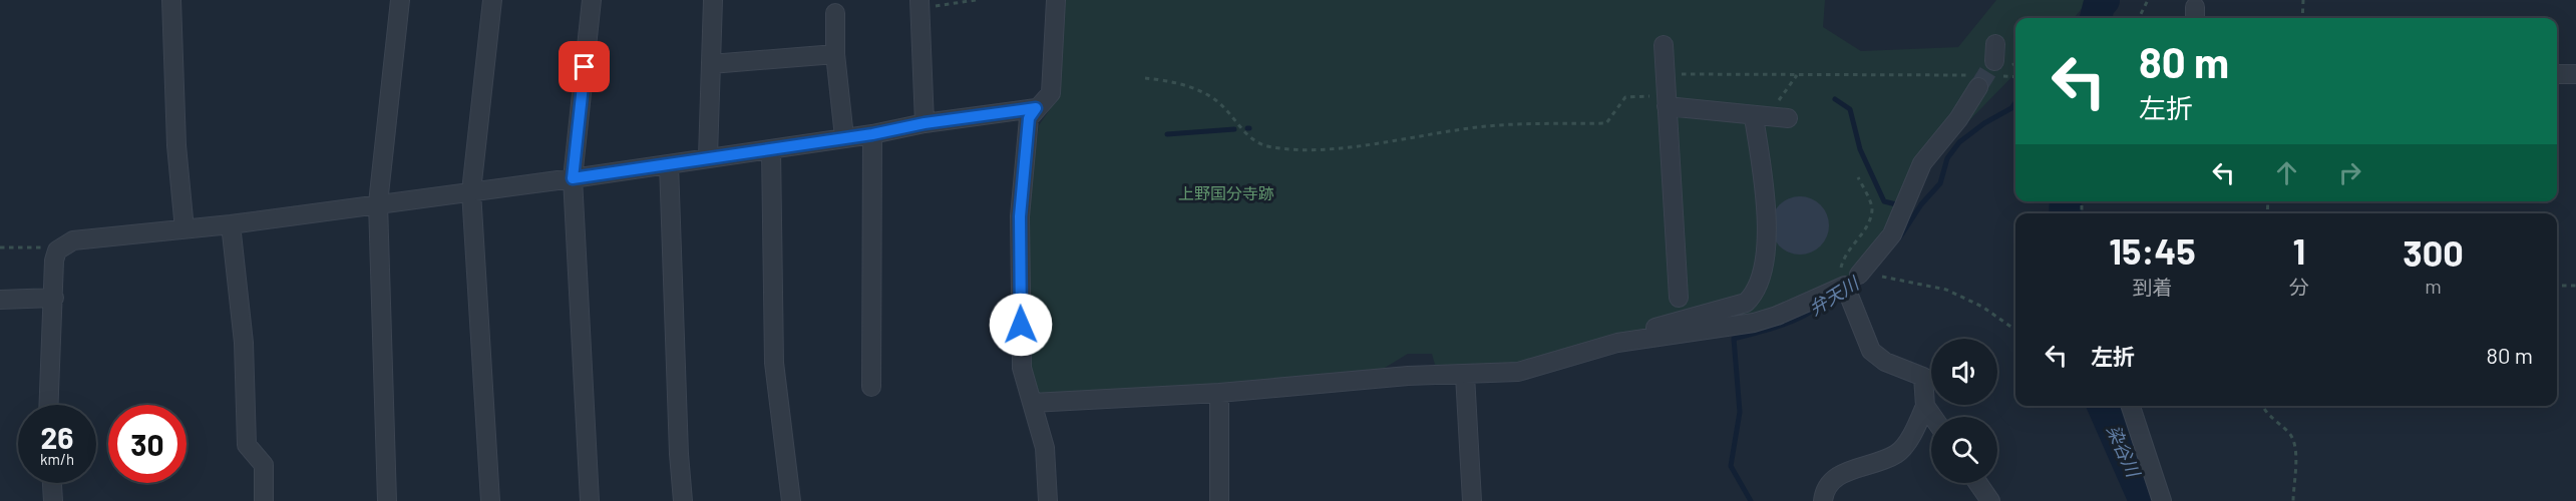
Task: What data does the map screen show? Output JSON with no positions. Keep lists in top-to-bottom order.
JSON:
{
  "water": ["弁天川", "染谷川"],
  "parks": ["上野国分寺跡"],
  "page": {
    "turn": ["80 m", "左折"],
    "eta": [
      "15:45",
      "到着",
      "1",
      "分",
      "300",
      "m"
    ],
    "list": [
      {
        "name": "左折",
        "value": "80 m"
      }
    ],
    "speed": "26 km/h",
    "limit": "30"
  }
}
